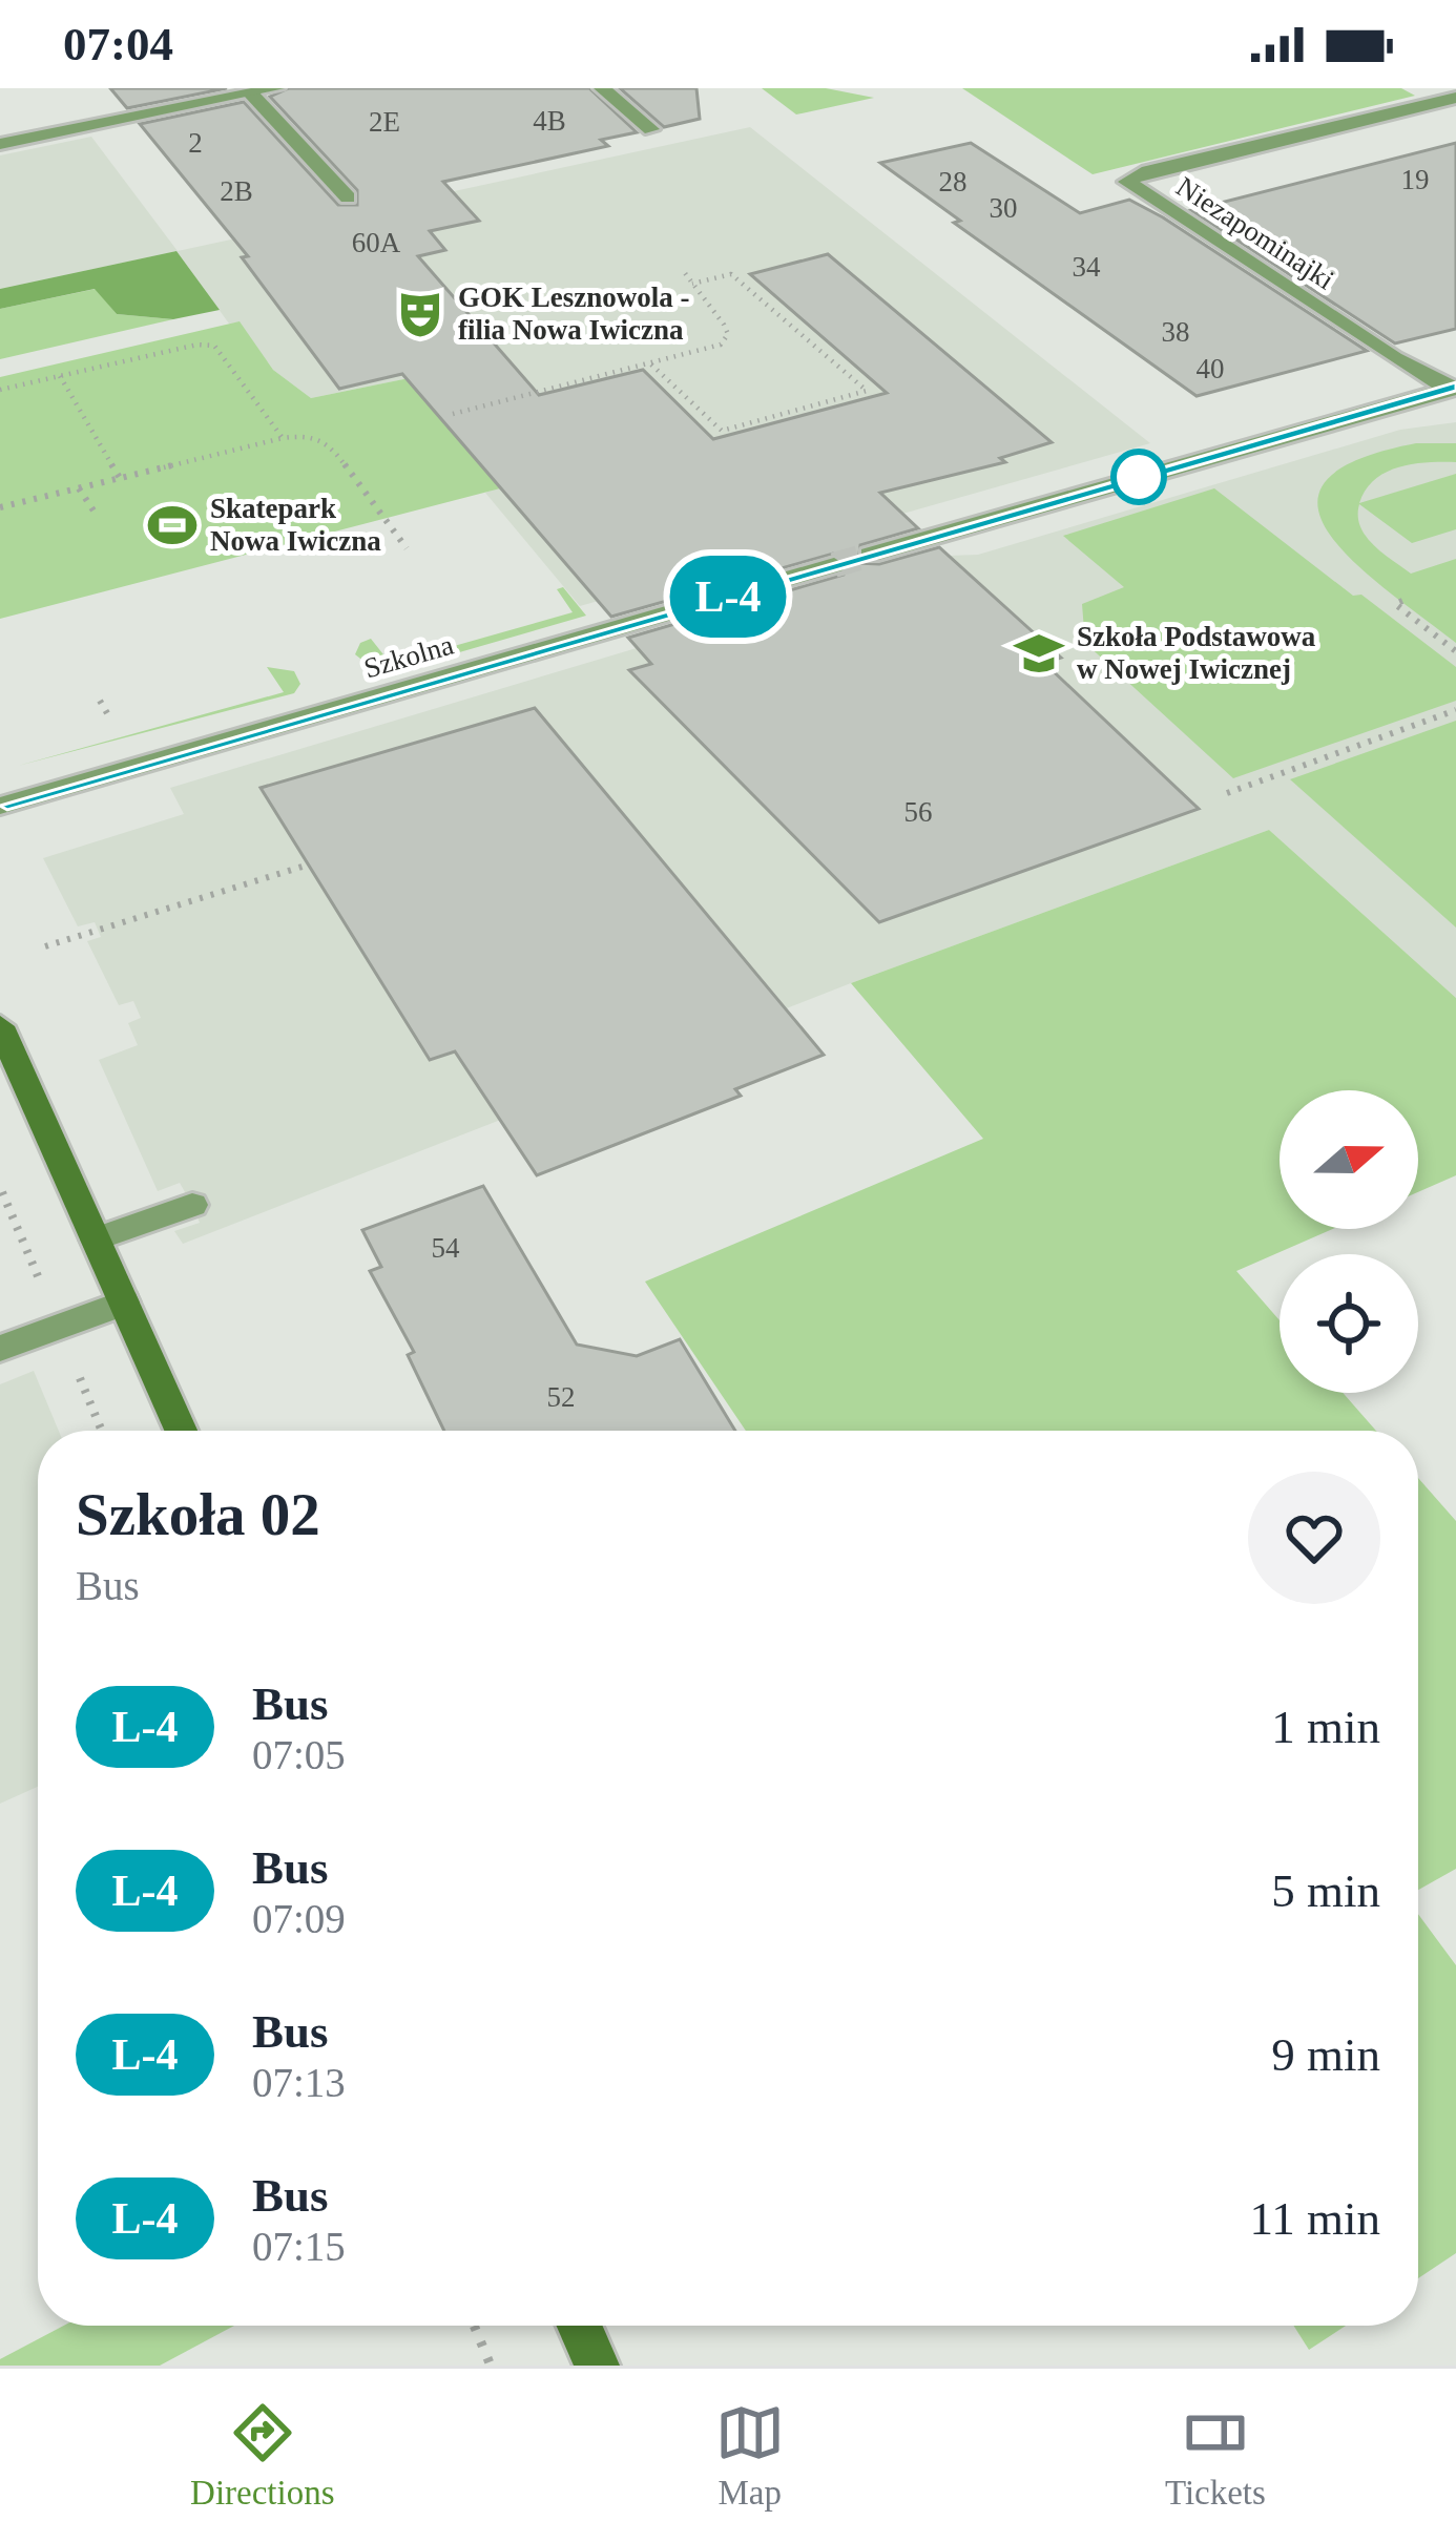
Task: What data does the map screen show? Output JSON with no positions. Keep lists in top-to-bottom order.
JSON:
{
  "streets": {
    "street": ["Niezapominajki", "Szkolna"]
  },
  "places": {
    "theatre": ["GOK Lesznowola - filia Nowa Iwiczna"],
    "sports": ["Skatepark Nowa Iwiczna"],
    "school or university": ["Szkoła Podstawowa w Nowej Iwicznej"]
  },
  "lines": ["bus line L-4"],
  "house_numbers": [
    "4B",
    "2E",
    "2",
    "19",
    "28",
    "2B",
    "30",
    "60A",
    "34",
    "38",
    "40",
    "56",
    "54",
    "52"
  ],
  "north": "right",
  "page": {
    "status": "07:04",
    "on_map": "L-4",
    "heading": ["Szkoła 02", "Bus"],
    "list": [
      {
        "mark": "L-4",
        "name": "Bus",
        "note": "07:05",
        "value": "1 min"
      },
      {
        "mark": "L-4",
        "name": "Bus",
        "note": "07:09",
        "value": "5 min"
      },
      {
        "mark": "L-4",
        "name": "Bus",
        "note": "07:13",
        "value": "9 min"
      },
      {
        "mark": "L-4",
        "name": "Bus",
        "note": "07:15",
        "value": "11 min"
      }
    ],
    "tabs": ["Directions", "Map", "Tickets"]
  }
}
